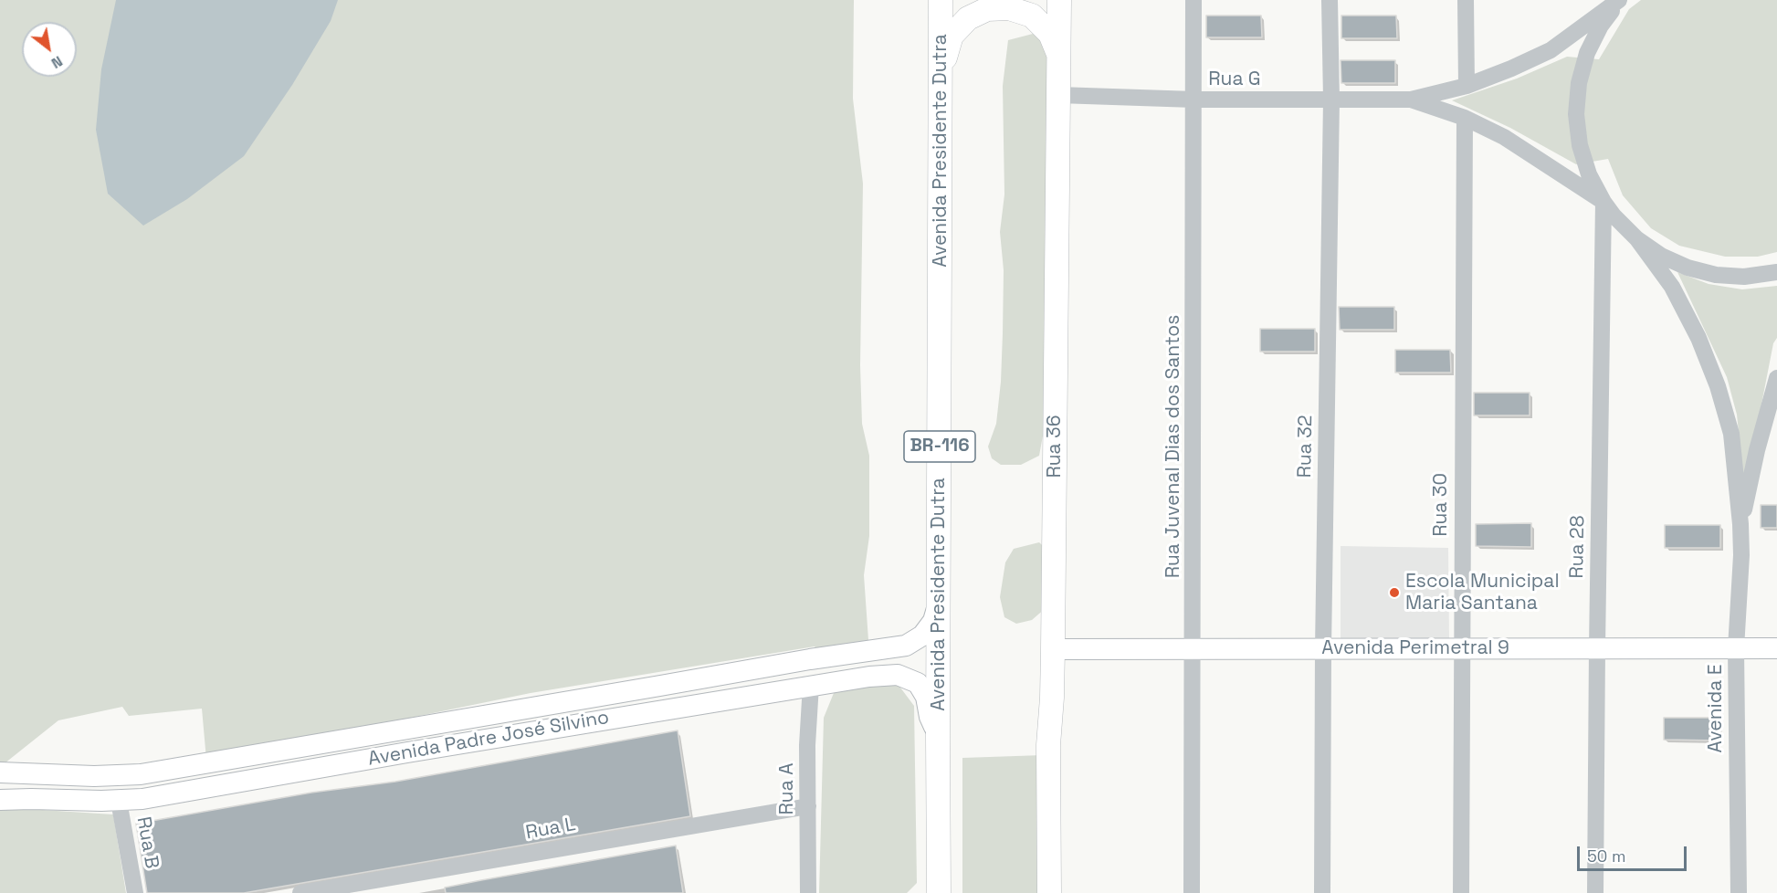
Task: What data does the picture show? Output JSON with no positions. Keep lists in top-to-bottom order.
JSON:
{
  "streets": {
    "highway": ["Avenida Presidente Dutra", "BR-116", "Rua 36"],
    "main road": ["Avenida Perimetral 9", "Avenida Padre José Silvino"],
    "street": [
      "Rua G",
      "Rua Juvenal Dias dos Santos",
      "Rua 32",
      "Rua 30",
      "Rua 28",
      "Avenida E",
      "Rua A",
      "Rua L",
      "Rua B"
    ]
  },
  "crossings": [
    ["Rua G", "Rua 36"],
    ["Rua G", "Rua Juvenal Dias dos Santos"],
    ["Rua G", "Rua 32"],
    ["Avenida Presidente Dutra", "Avenida Padre José Silvino"],
    ["Rua 36", "Avenida Perimetral 9"],
    ["Rua Juvenal Dias dos Santos", "Avenida Perimetral 9"],
    ["Rua 32", "Avenida Perimetral 9"],
    ["Rua 30", "Avenida Perimetral 9"],
    ["Rua 28", "Avenida Perimetral 9"],
    ["Avenida Perimetral 9", "Avenida E"],
    ["Avenida Padre José Silvino", "Rua A"],
    ["Avenida Padre José Silvino", "Rua B"],
    ["Rua A", "Rua L"]
  ],
  "places": ["Escola Municipal Maria Santana"],
  "scale_bar": "50 m",
  "north": "bottom right"
}
